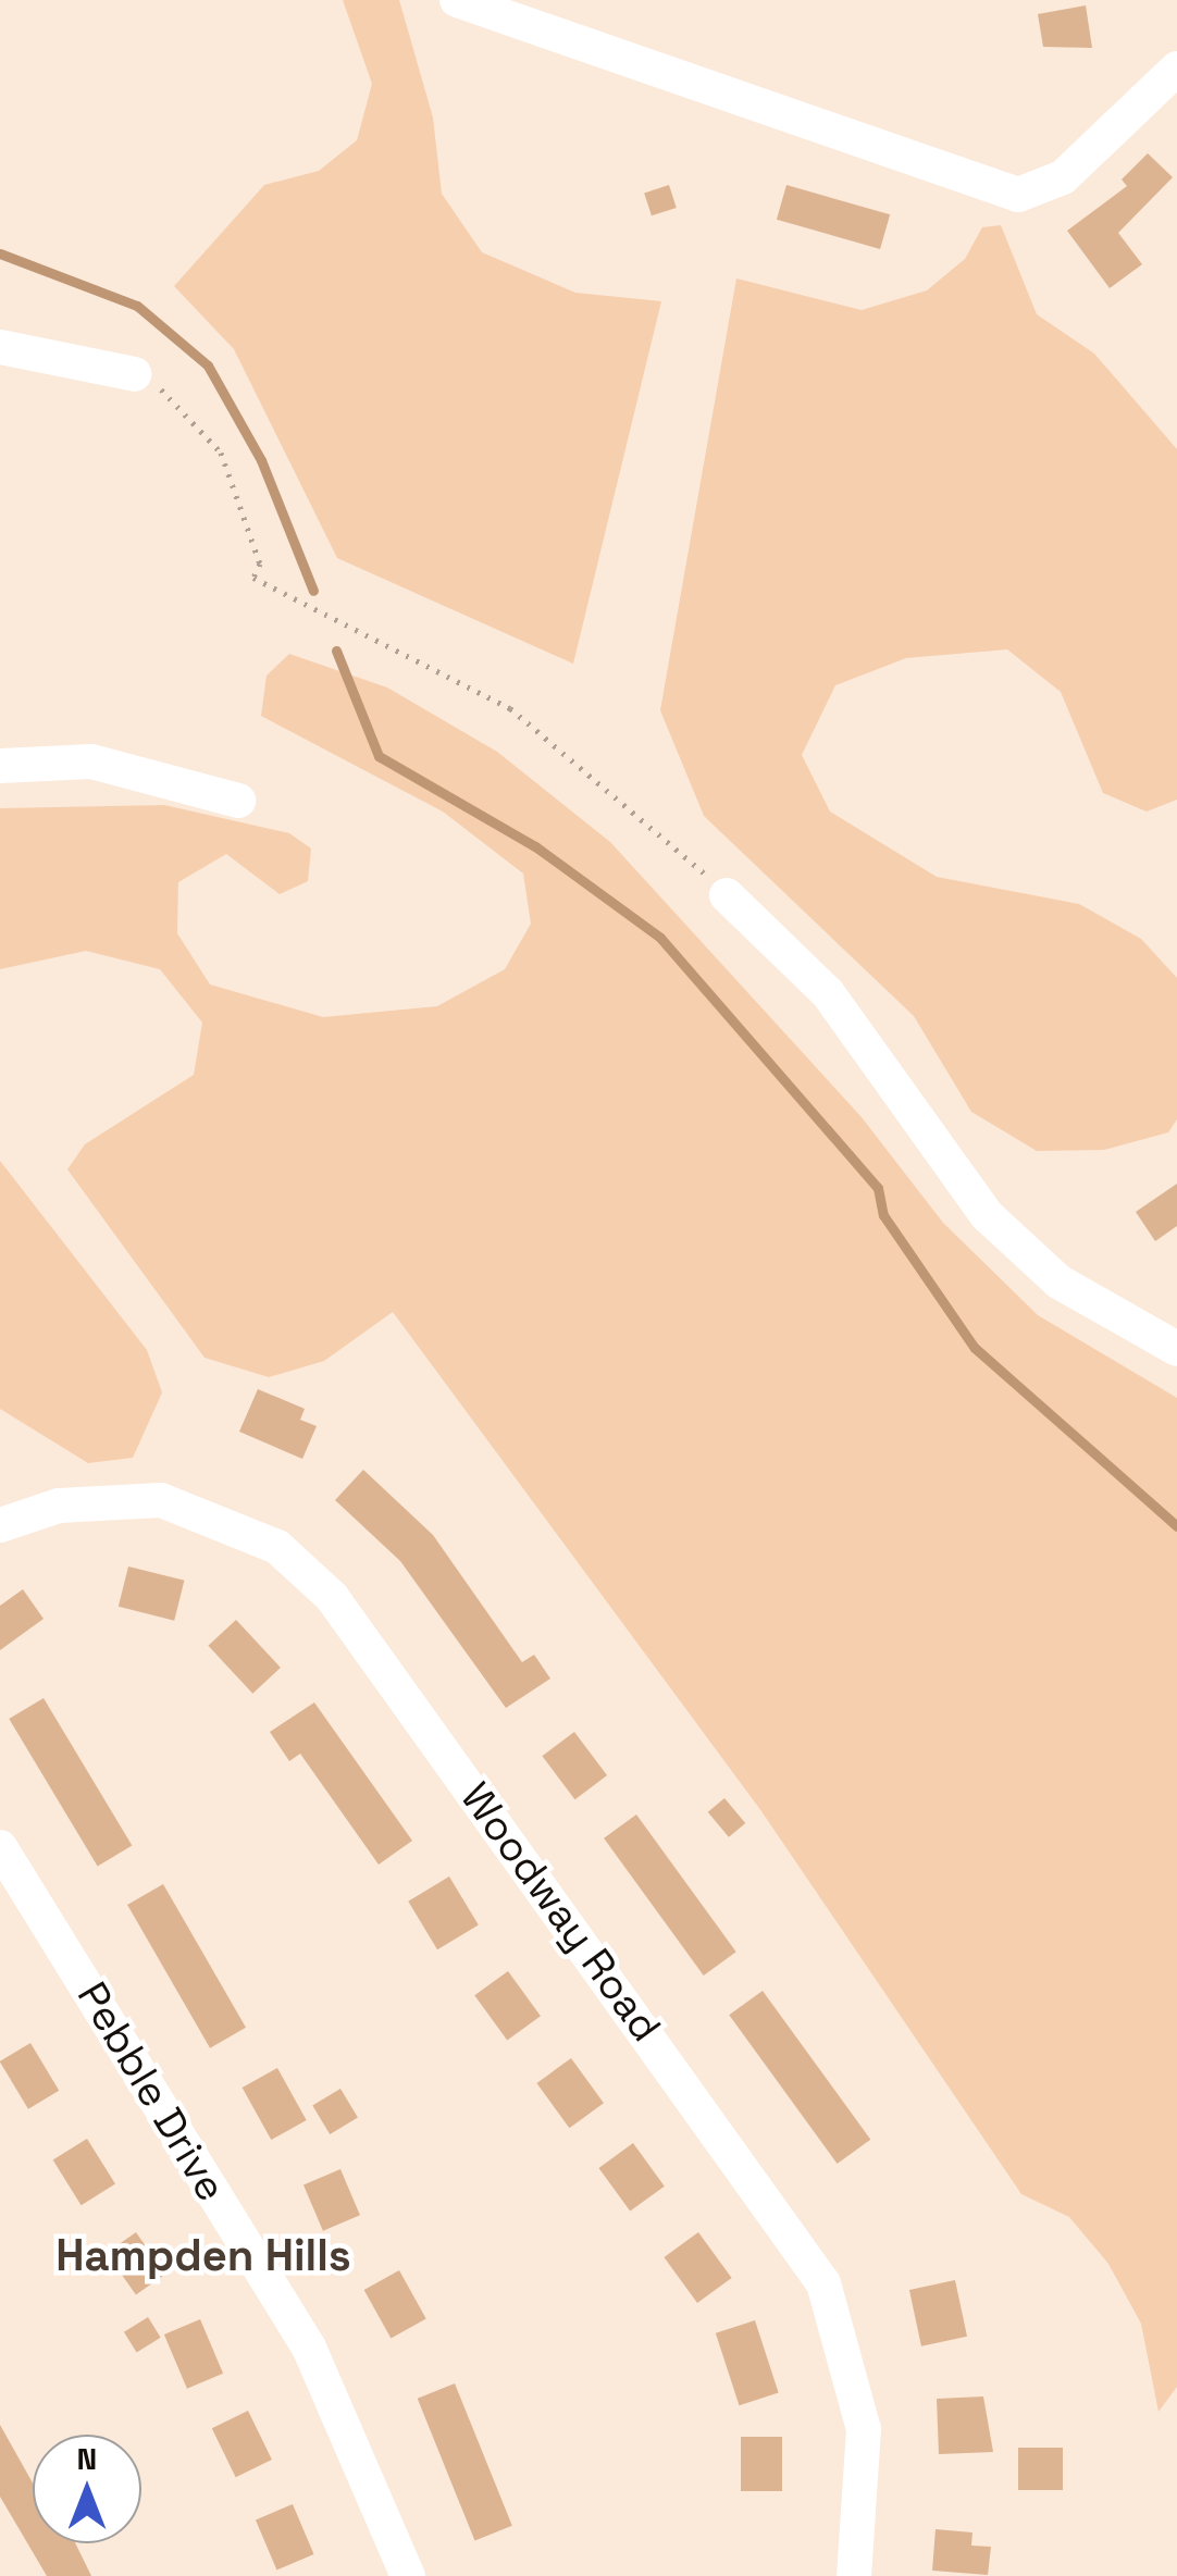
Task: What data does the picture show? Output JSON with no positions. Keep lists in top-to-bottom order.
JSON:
{
  "streets": {
    "street": ["Woodway Road", "Pebble Drive"]
  },
  "districts": ["Hampden Hills"],
  "north": "top"
}
